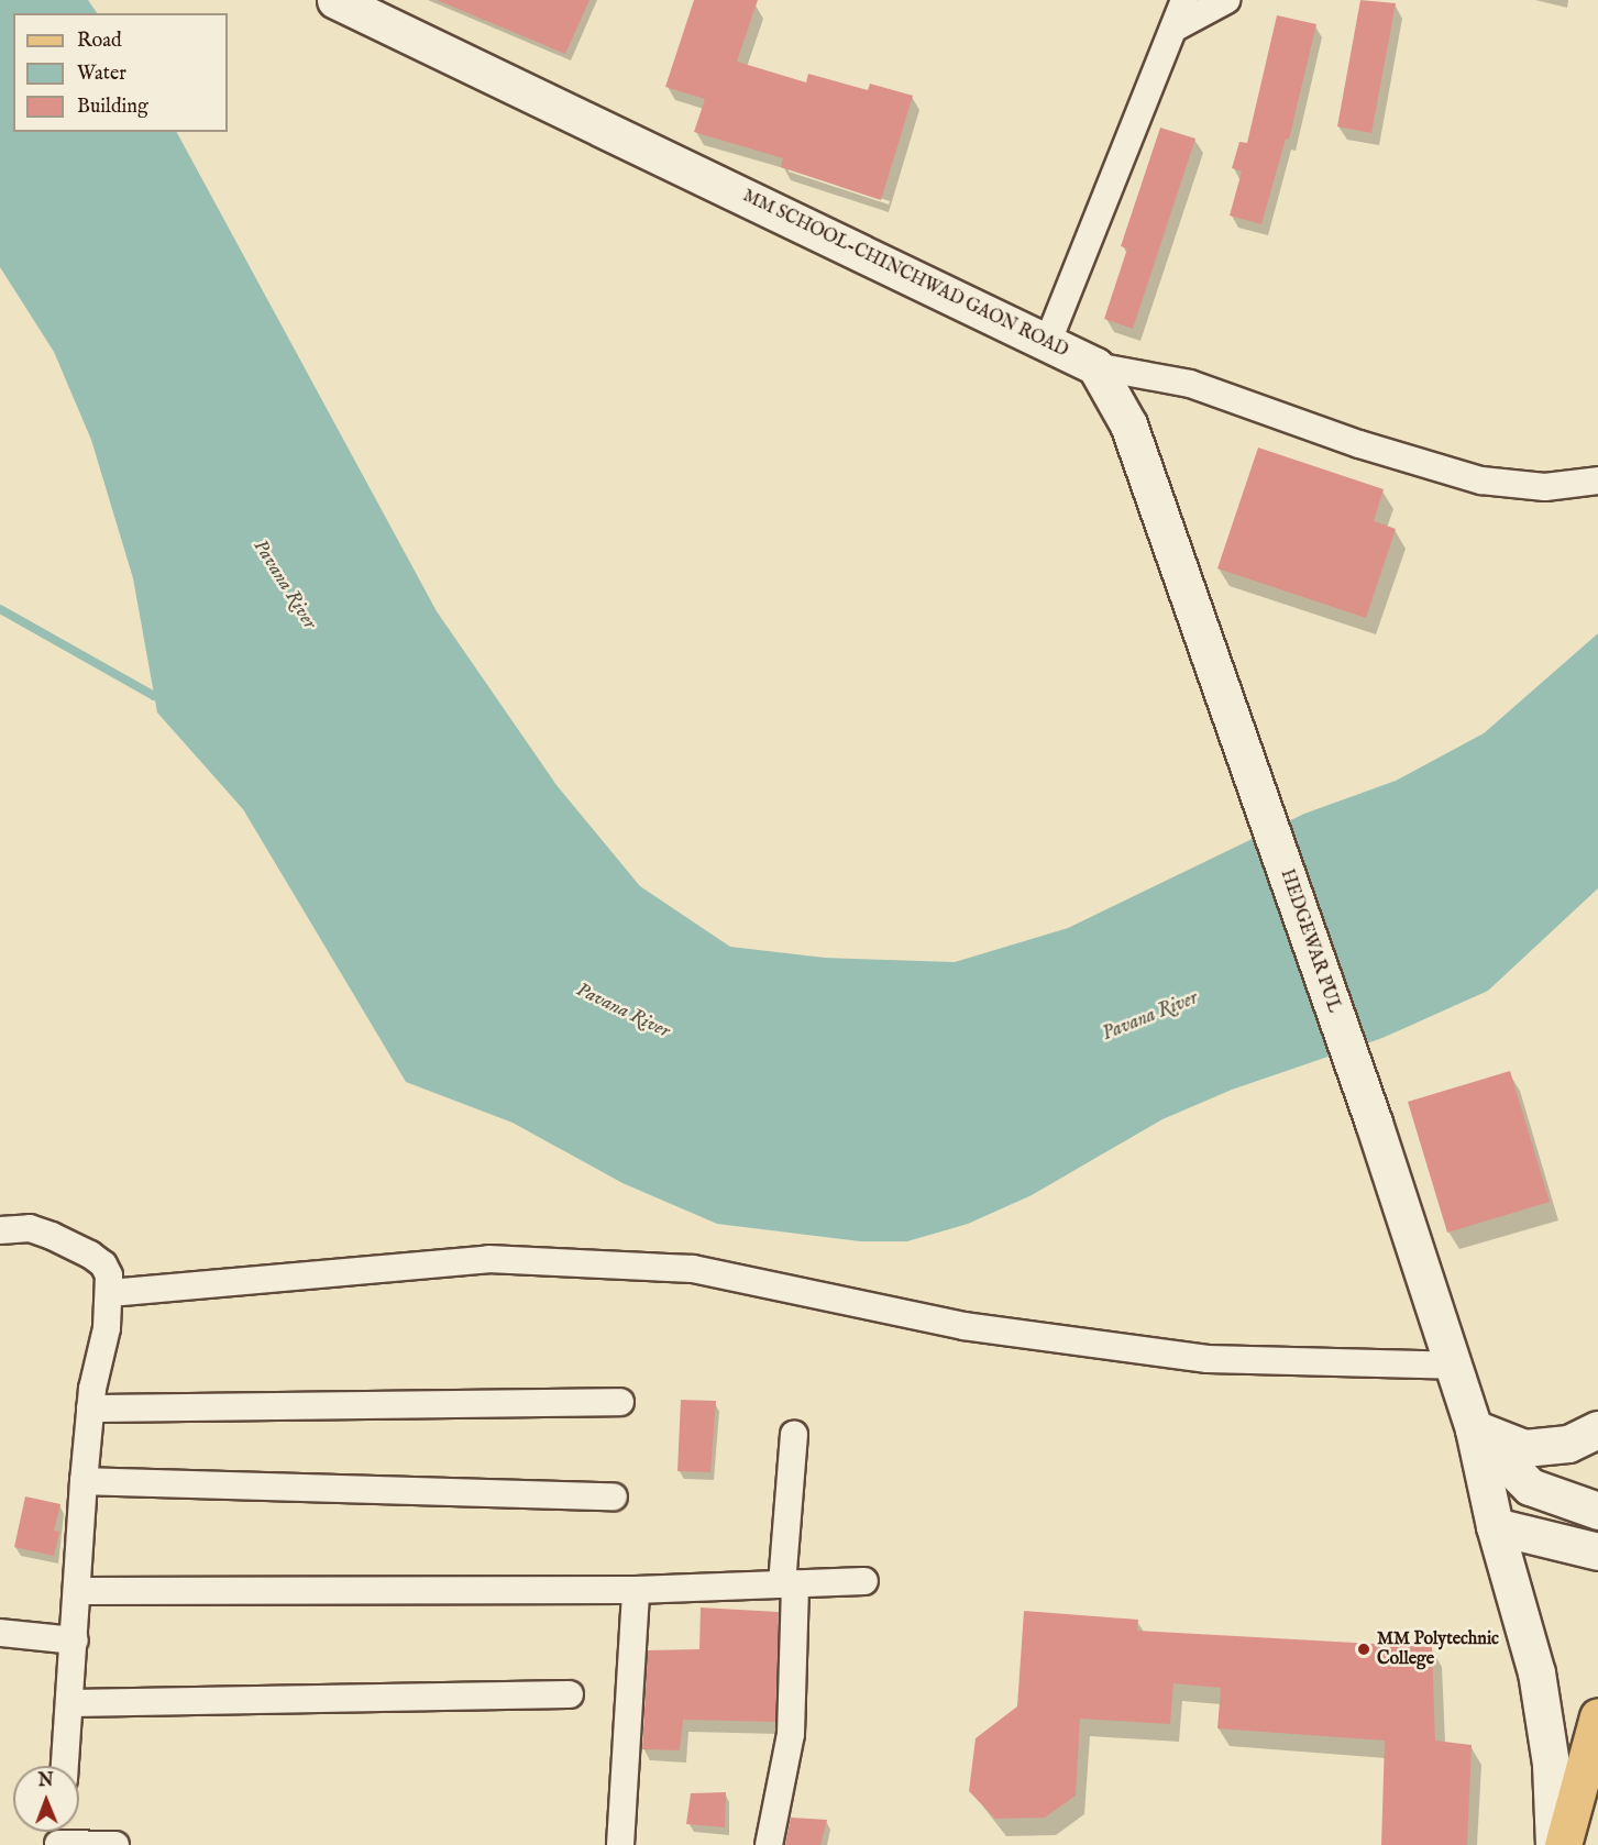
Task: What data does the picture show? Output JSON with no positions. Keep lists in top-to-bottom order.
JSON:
{
  "streets": {
    "main road": ["MM SCHOOL-CHINCHWAD GAON ROAD", "HEDGEWAR PUL"]
  },
  "crossings": [
    ["MM SCHOOL-CHINCHWAD GAON ROAD", "HEDGEWAR PUL"]
  ],
  "water": ["Pavana River"],
  "places": ["MM Polytechnic College"],
  "legend": ["Road", "Water", "Building"],
  "north": "top"
}
